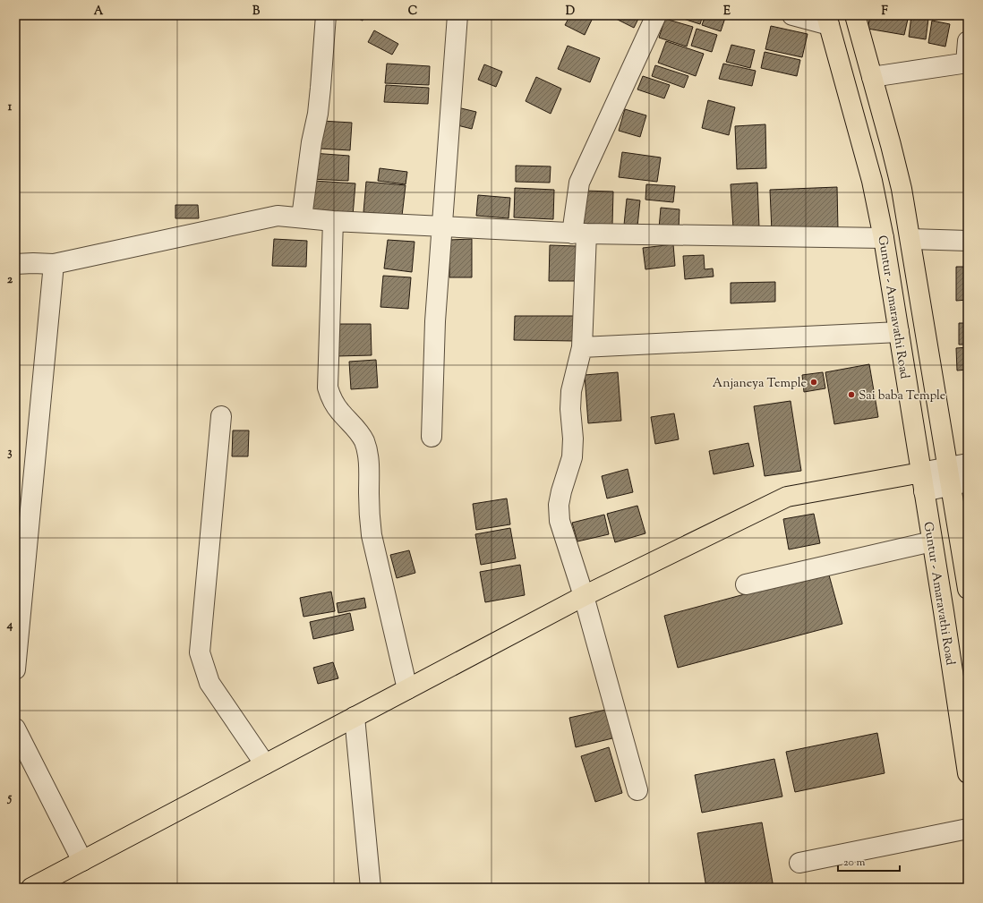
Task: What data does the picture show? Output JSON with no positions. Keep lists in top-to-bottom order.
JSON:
{
  "streets": {
    "main road": ["Guntur - Amaravathi Road"]
  },
  "places": ["Anjaneya Temple", "Sai baba Temple"],
  "scale_bar": "20 m",
  "grid": {
    "columns": [
      "A",
      "B",
      "C",
      "D",
      "E",
      "F"
    ],
    "rows": [
      "1",
      "2",
      "3",
      "4",
      "5"
    ]
  }
}
